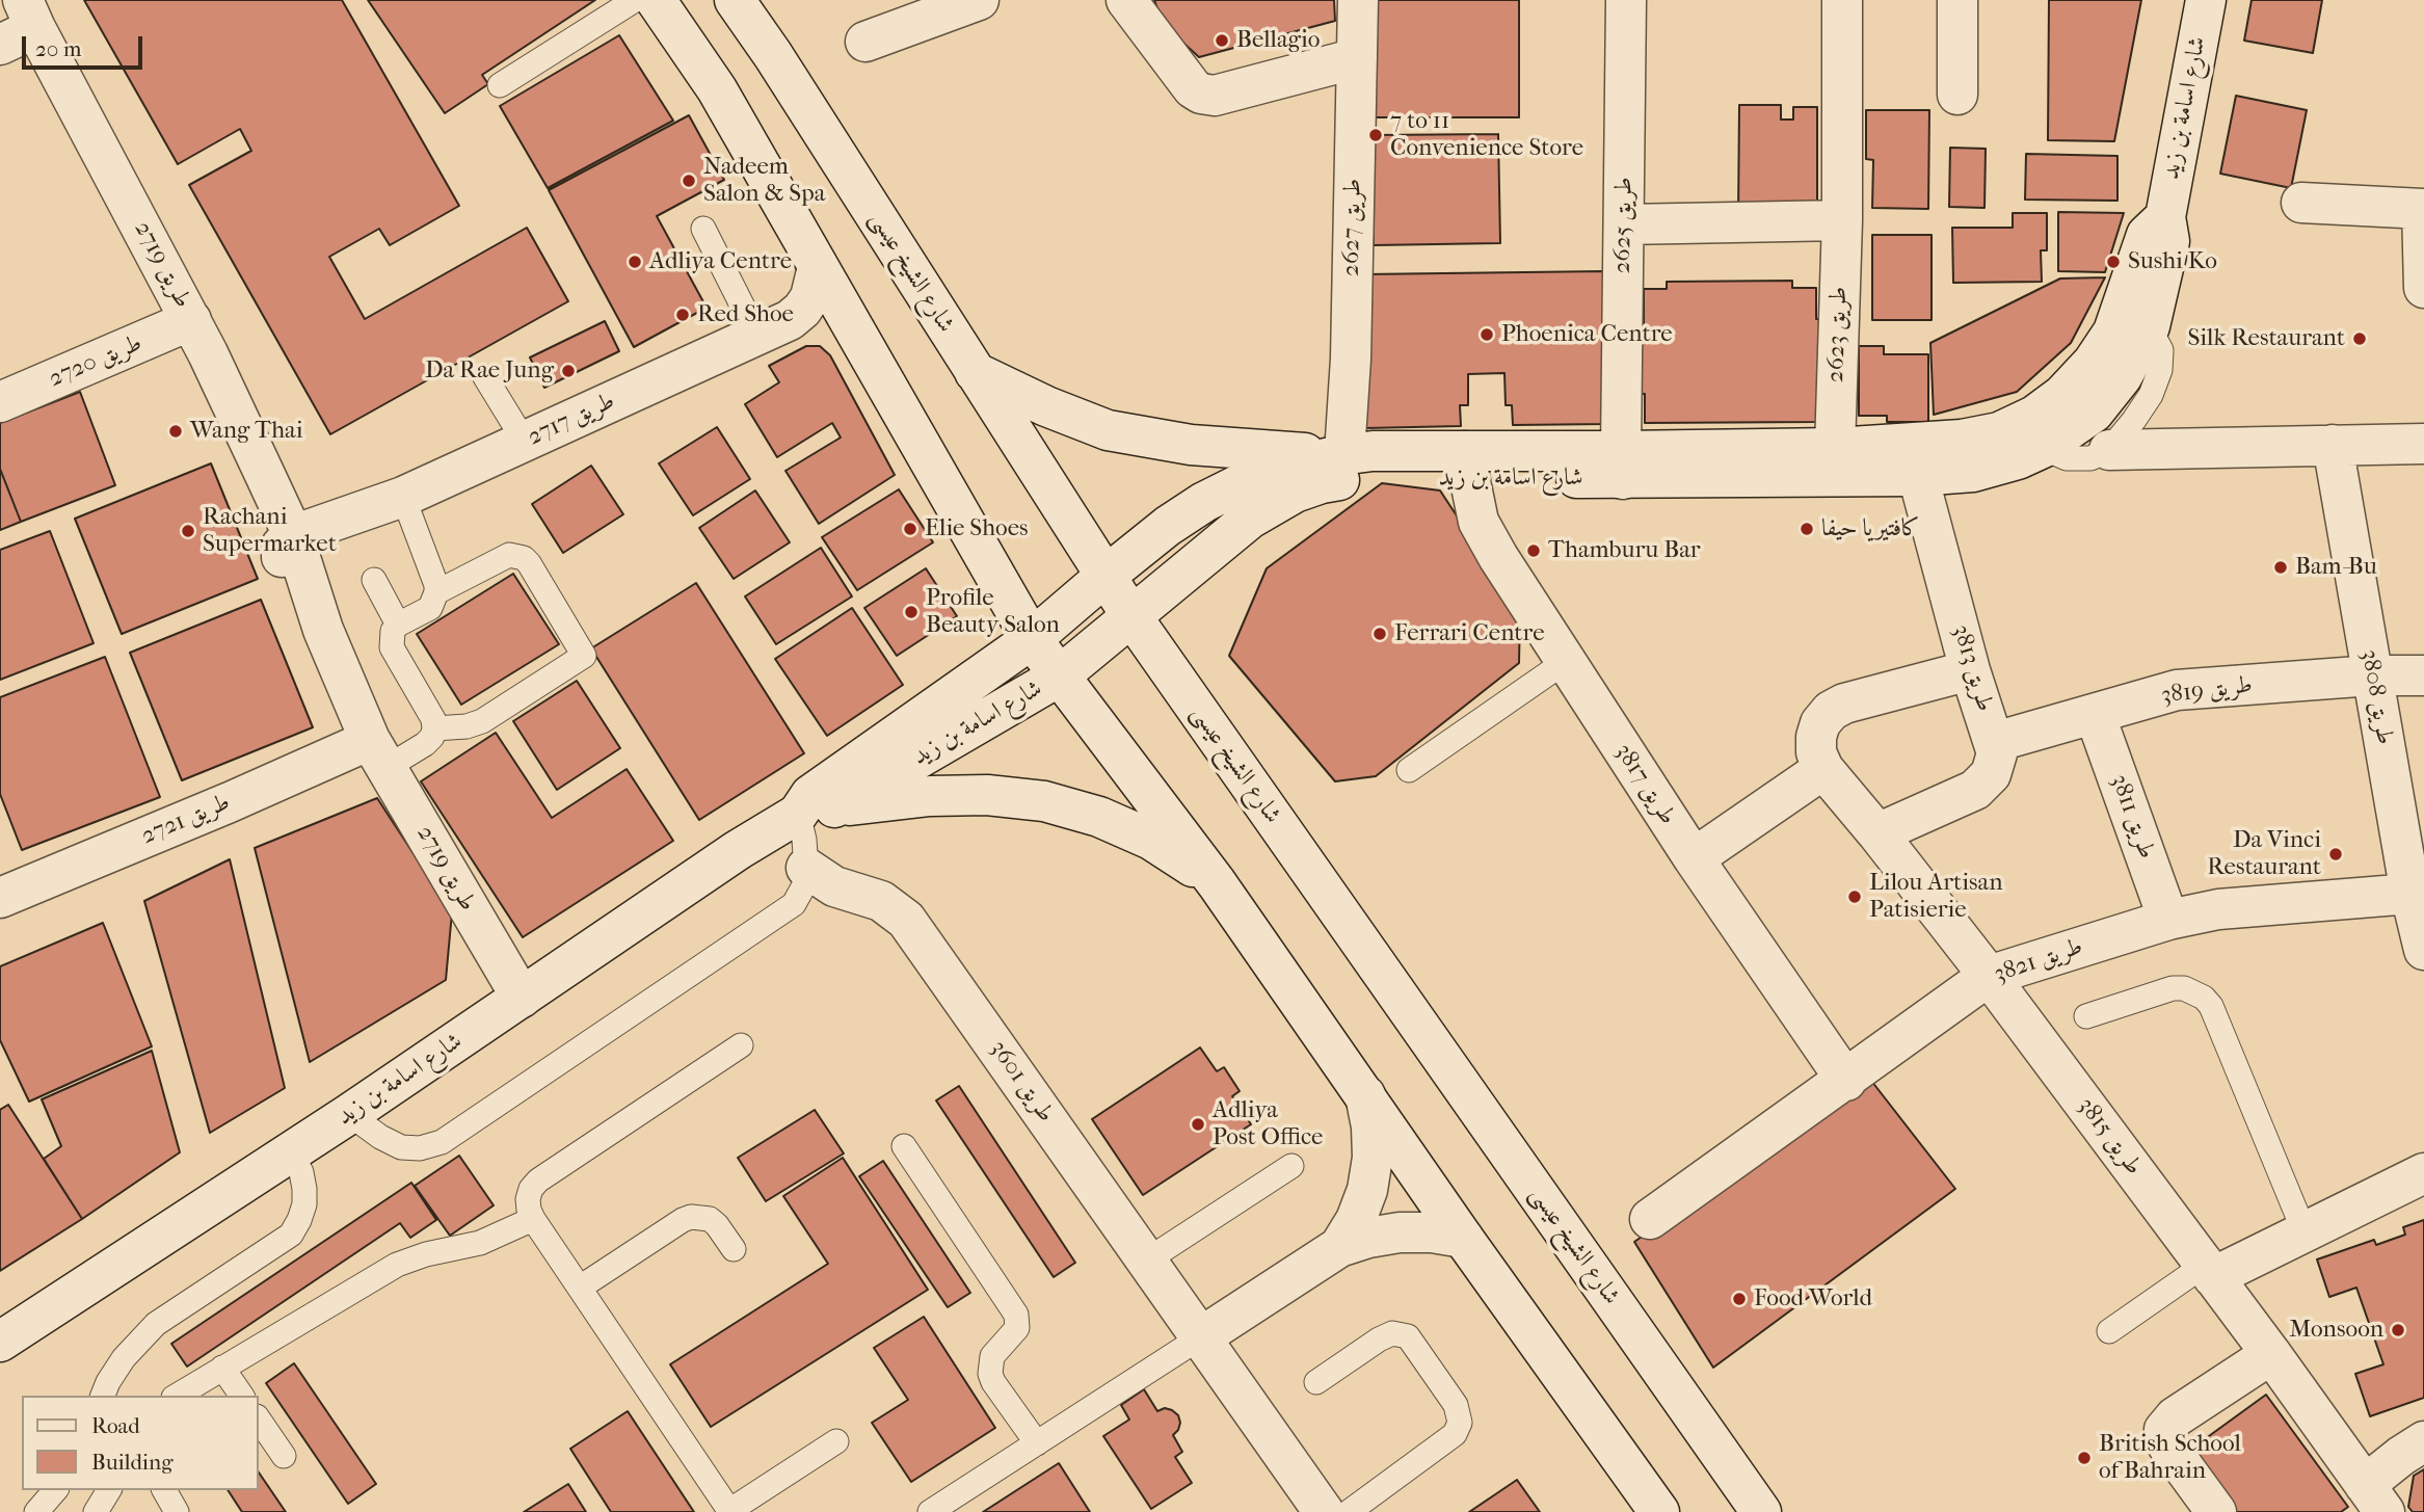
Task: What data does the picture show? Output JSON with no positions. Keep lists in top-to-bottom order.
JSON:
{
  "streets": {
    "street": [
      "شارع اسامة بن زيد",
      "طريق 2625",
      "طريق 2627",
      "طريق 2719",
      "شارع الشيخ عيسى",
      "طريق 2623",
      "طريق 2720",
      "طريق 2717",
      "طريق 3813",
      "طريق 3819",
      "طريق 3808",
      "طريق 3817",
      "طريق 3811",
      "طريق 2721",
      "طريق 3821",
      "طريق 3601",
      "طريق 3815"
    ]
  },
  "crossings": [
    ["شارع اسامة بن زيد", "طريق 2625"],
    ["شارع اسامة بن زيد", "طريق 2627"],
    ["شارع اسامة بن زيد", "طريق 2719"],
    ["شارع اسامة بن زيد", "شارع الشيخ عيسى"],
    ["شارع اسامة بن زيد", "طريق 2623"],
    ["شارع اسامة بن زيد", "طريق 3813"],
    ["شارع اسامة بن زيد", "طريق 3817"],
    ["طريق 2719", "طريق 2720"],
    ["طريق 2719", "طريق 2717"],
    ["طريق 2719", "طريق 2721"],
    ["طريق 3813", "طريق 3819"],
    ["طريق 3813", "طريق 3815"],
    ["طريق 3819", "طريق 3808"],
    ["طريق 3819", "طريق 3811"],
    ["طريق 3819", "طريق 3815"],
    ["طريق 3808", "طريق 3821"],
    ["طريق 3817", "طريق 3821"],
    ["طريق 3811", "طريق 3821"],
    ["طريق 3821", "طريق 3815"]
  ],
  "places": [
    "Bellagio",
    "7 to 11 Convenience Store",
    "Nadeem Salon & Spa",
    "Adliya Centre",
    "Sushi Ko",
    "Red Shoe",
    "Phoenica Centre",
    "Silk Restaurant",
    "Da Rae Jung",
    "Wang Thai",
    "Elie Shoes",
    "كافتيريا حيفا",
    "Rachani Supermarket",
    "Thamburu Bar",
    "Bam-Bu",
    "Profile Beauty Salon",
    "Ferrari Centre",
    "Da Vinci Restaurant",
    "Lilou Artisan Patisierie",
    "Adliya Post Office",
    "Food World",
    "Monsoon",
    "British School of Bahrain"
  ],
  "legend": ["Road", "Building"],
  "scale_bar": "20 m"
}
